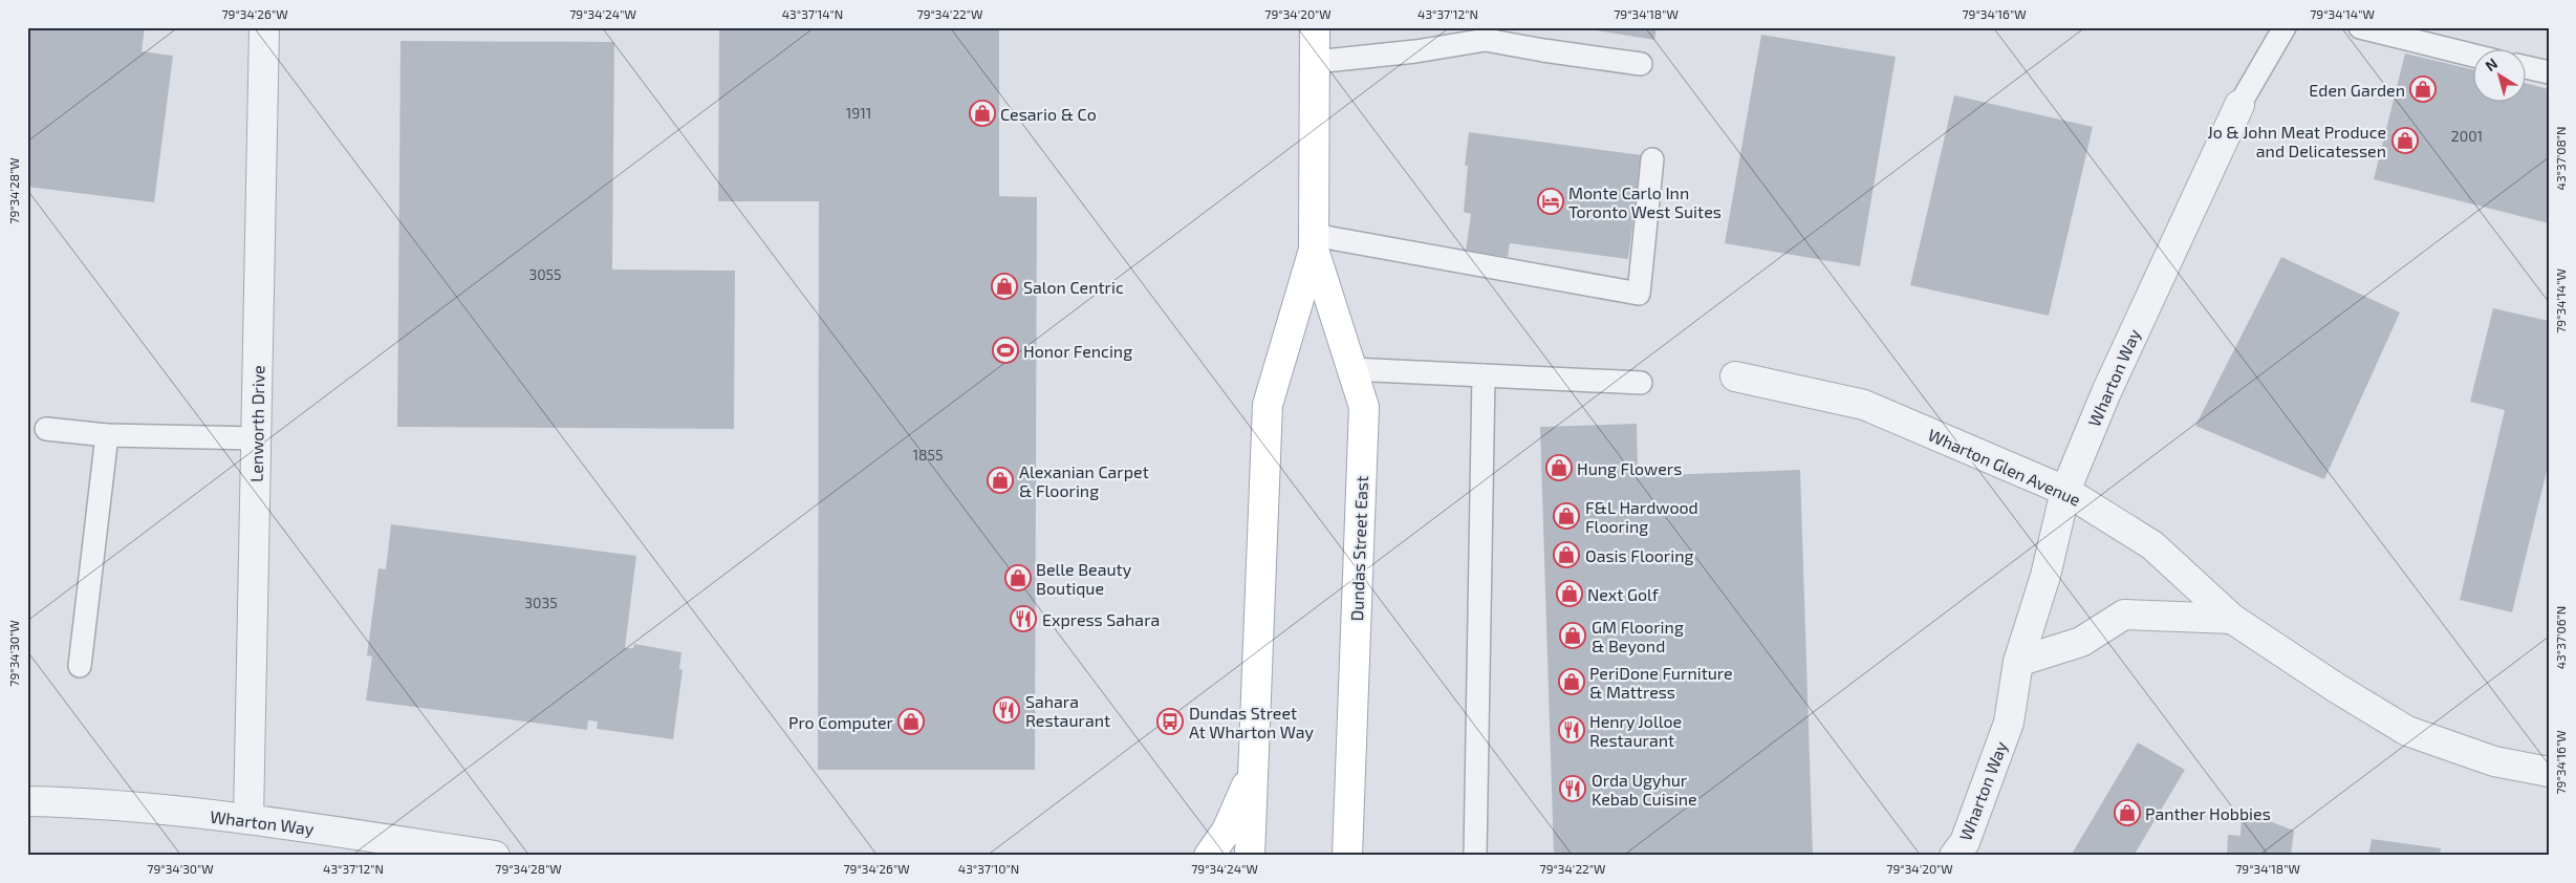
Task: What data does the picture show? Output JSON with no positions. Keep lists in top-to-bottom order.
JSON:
{
  "streets": {
    "main road": ["Dundas Street East"],
    "street": ["Wharton Way", "Lenworth Drive", "Wharton Glen Avenue"]
  },
  "crossings": [
    ["Wharton Way", "Lenworth Drive"],
    ["Wharton Way", "Wharton Glen Avenue"]
  ],
  "places": {
    "shop": [
      "Eden Garden",
      "Cesario & Co",
      "Jo & John Meat Produce and Delicatessen",
      "Salon Centric",
      "Hung Flowers",
      "Alexanian Carpet & Flooring",
      "F&L Hardwood Flooring",
      "Oasis Flooring",
      "Belle Beauty Boutique",
      "Next Golf",
      "GM Flooring & Beyond",
      "PeriDone Furniture & Mattress",
      "Pro Computer",
      "Panther Hobbies"
    ],
    "hotel": ["Monte Carlo Inn Toronto West Suites"],
    "sports": ["Honor Fencing"],
    "restaurant": [
      "Express Sahara",
      "Sahara Restaurant",
      "Henry Jolloe Restaurant",
      "Orda Ugyhur Kebab Cuisine"
    ],
    "bus stop": ["Dundas Street At Wharton Way"]
  },
  "house_numbers": [
    "1911",
    "2001",
    "3055",
    "1855",
    "3035"
  ],
  "north": "top left",
  "coordinates": [
    "79°34'26\"W",
    "79°34'24\"W",
    "43°37'14\"N",
    "79°34'22\"W",
    "79°34'20\"W",
    "43°37'12\"N",
    "79°34'18\"W",
    "79°34'16\"W",
    "79°34'14\"W",
    "43°37'08\"N",
    "79°34'28\"W",
    "43°37'06\"N",
    "79°34'30\"W",
    "43°37'10\"N"
  ]
}
